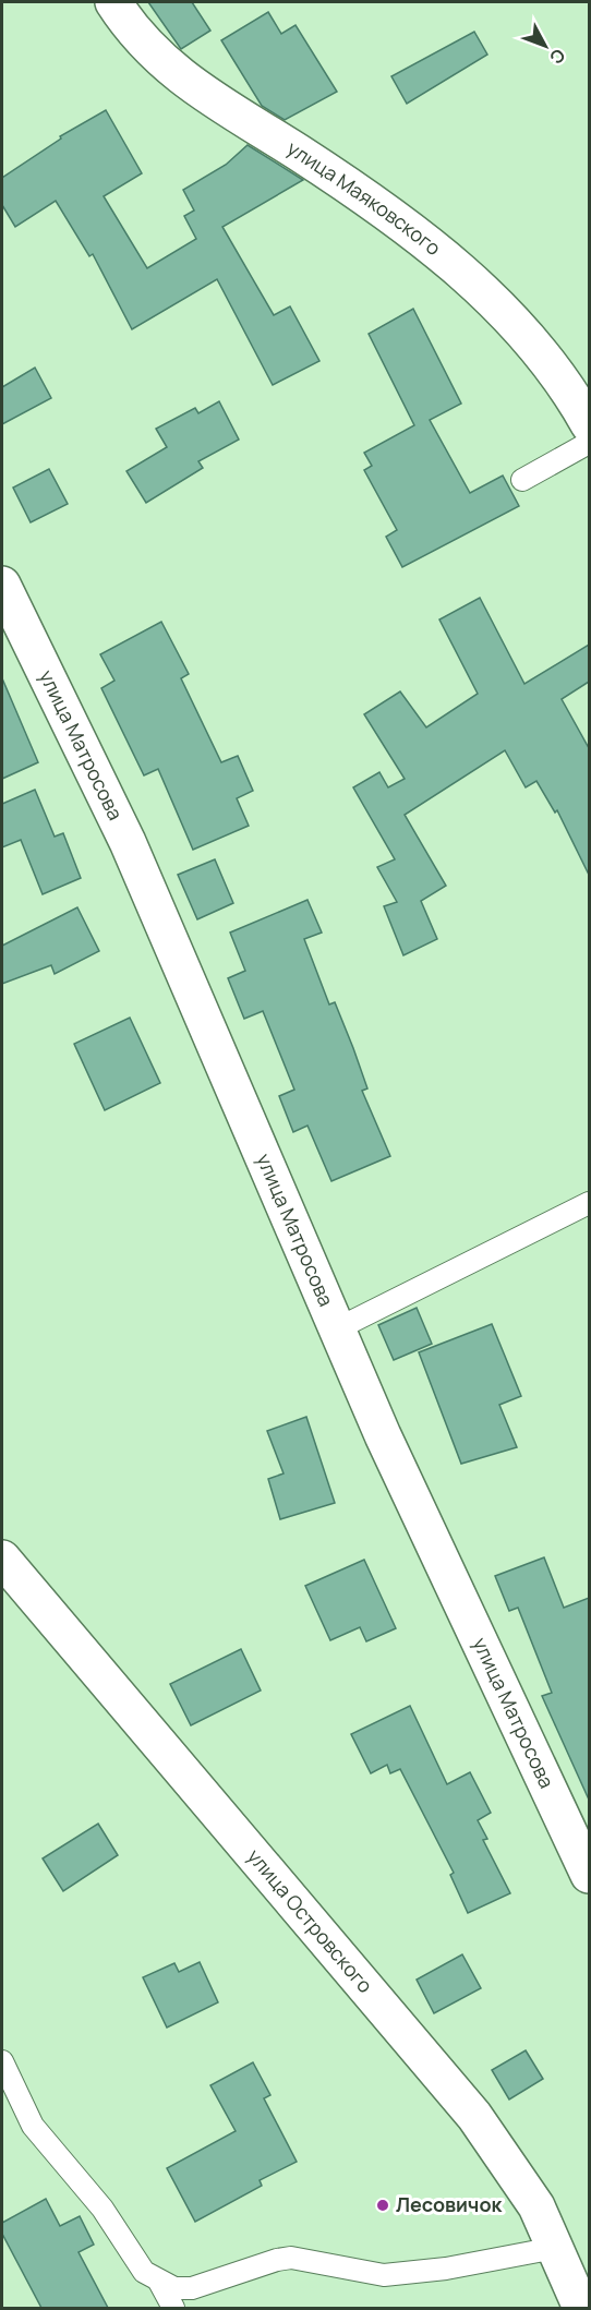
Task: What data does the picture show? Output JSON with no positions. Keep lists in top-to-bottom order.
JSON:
{
  "streets": {
    "street": ["улица Маяковского", "улица Матросова", "улица Островского"]
  },
  "places": ["Лесовичок"],
  "north": "bottom right"
}
